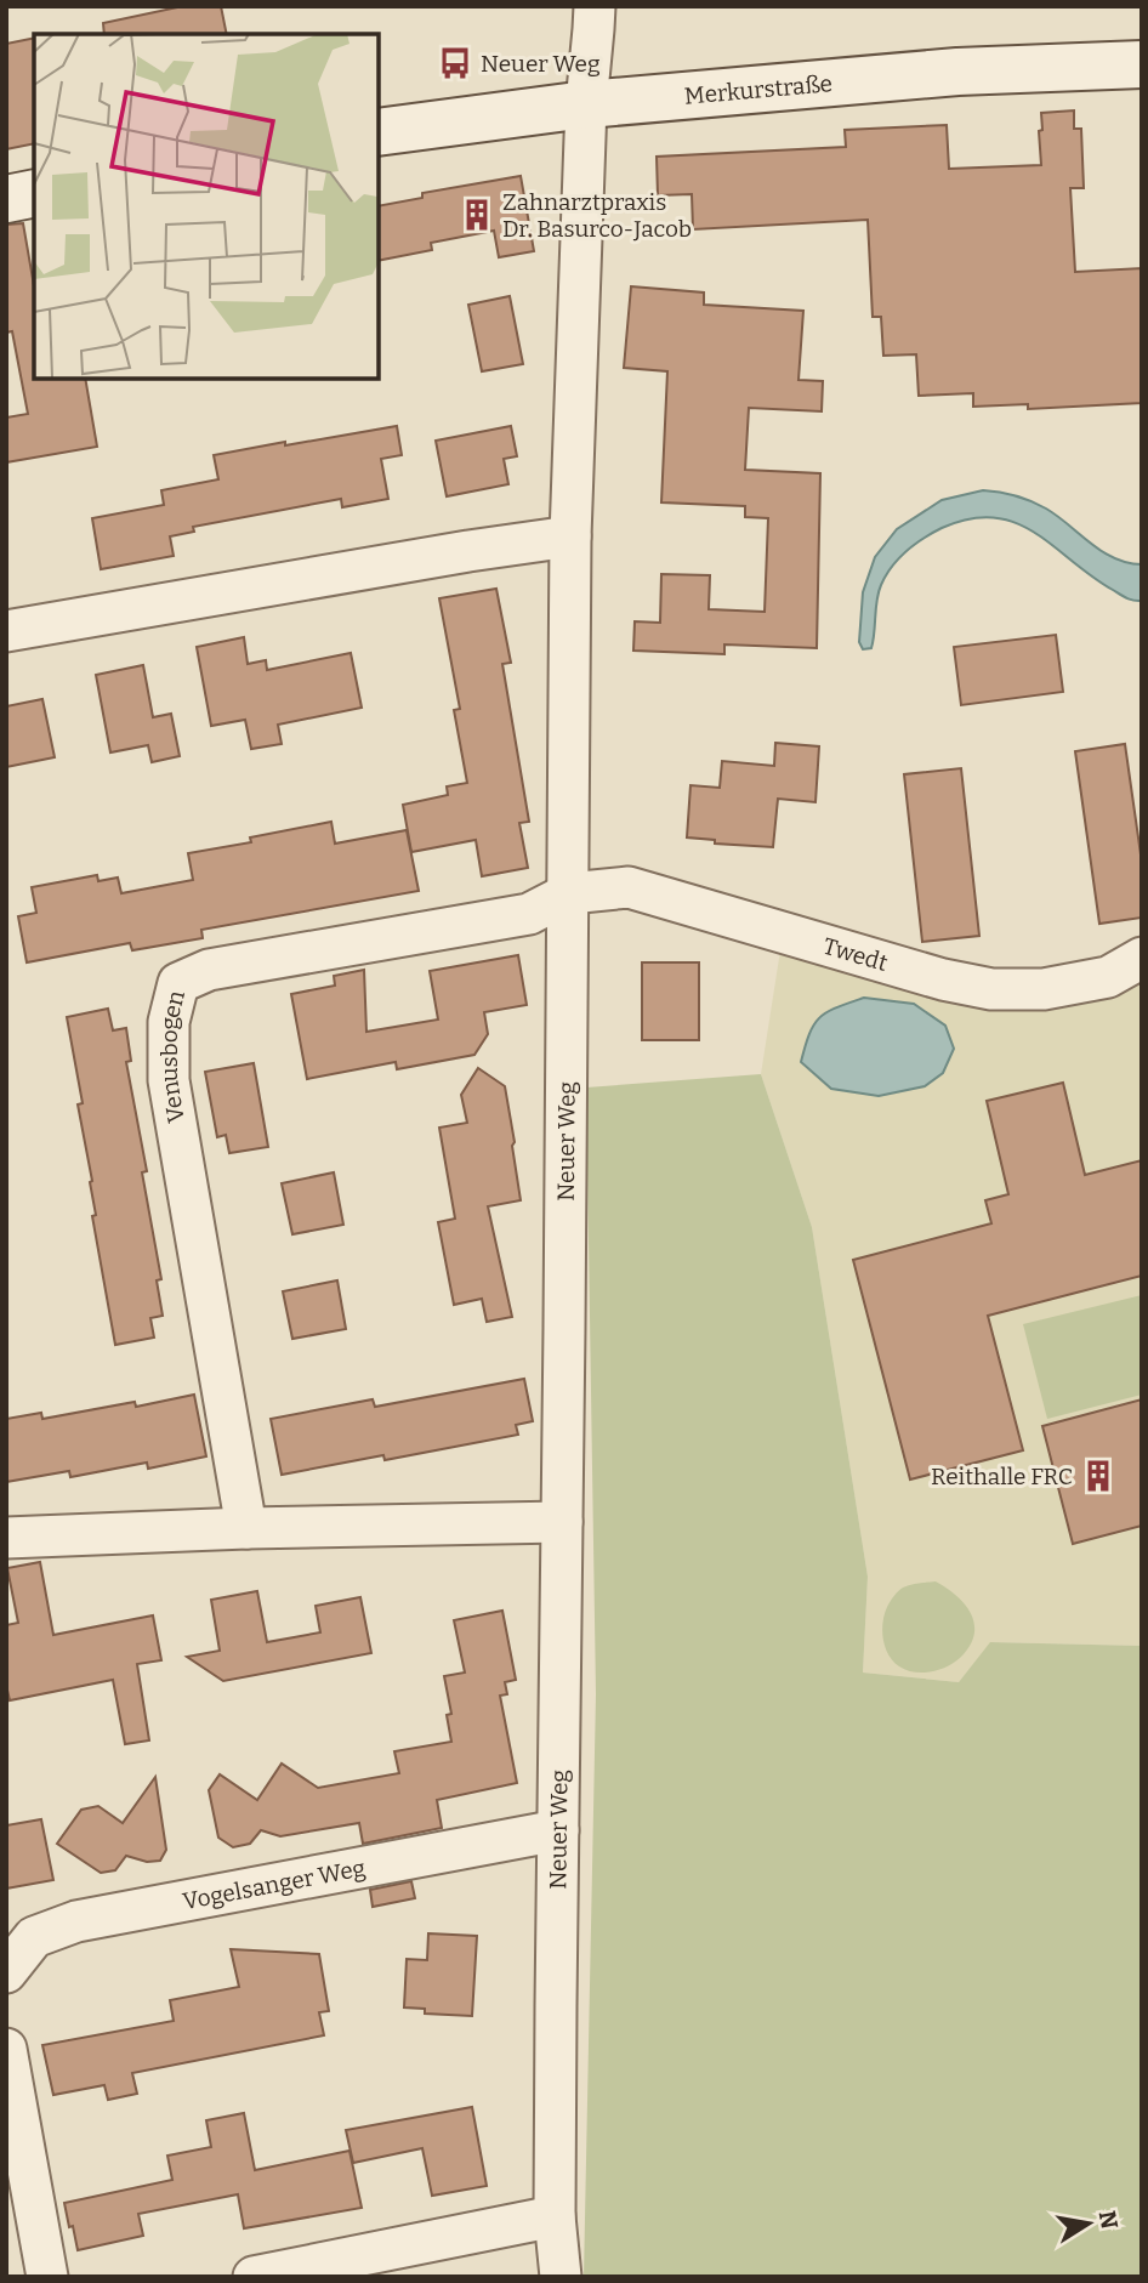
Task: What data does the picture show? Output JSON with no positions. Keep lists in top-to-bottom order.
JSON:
{
  "streets": {
    "street": [
      "Merkurstraße",
      "Twedt",
      "Venusbogen",
      "Neuer Weg",
      "Vogelsanger Weg"
    ]
  },
  "crossings": [
    ["Merkurstraße", "Neuer Weg"],
    ["Twedt", "Venusbogen"],
    ["Twedt", "Neuer Weg"],
    ["Venusbogen", "Neuer Weg"],
    ["Neuer Weg", "Vogelsanger Weg"]
  ],
  "places": {
    "bus stop": ["Neuer Weg"],
    "building": ["Zahnarztpraxis Dr. Basurco-Jacob", "Reithalle FRC"]
  },
  "north": "right"
}
